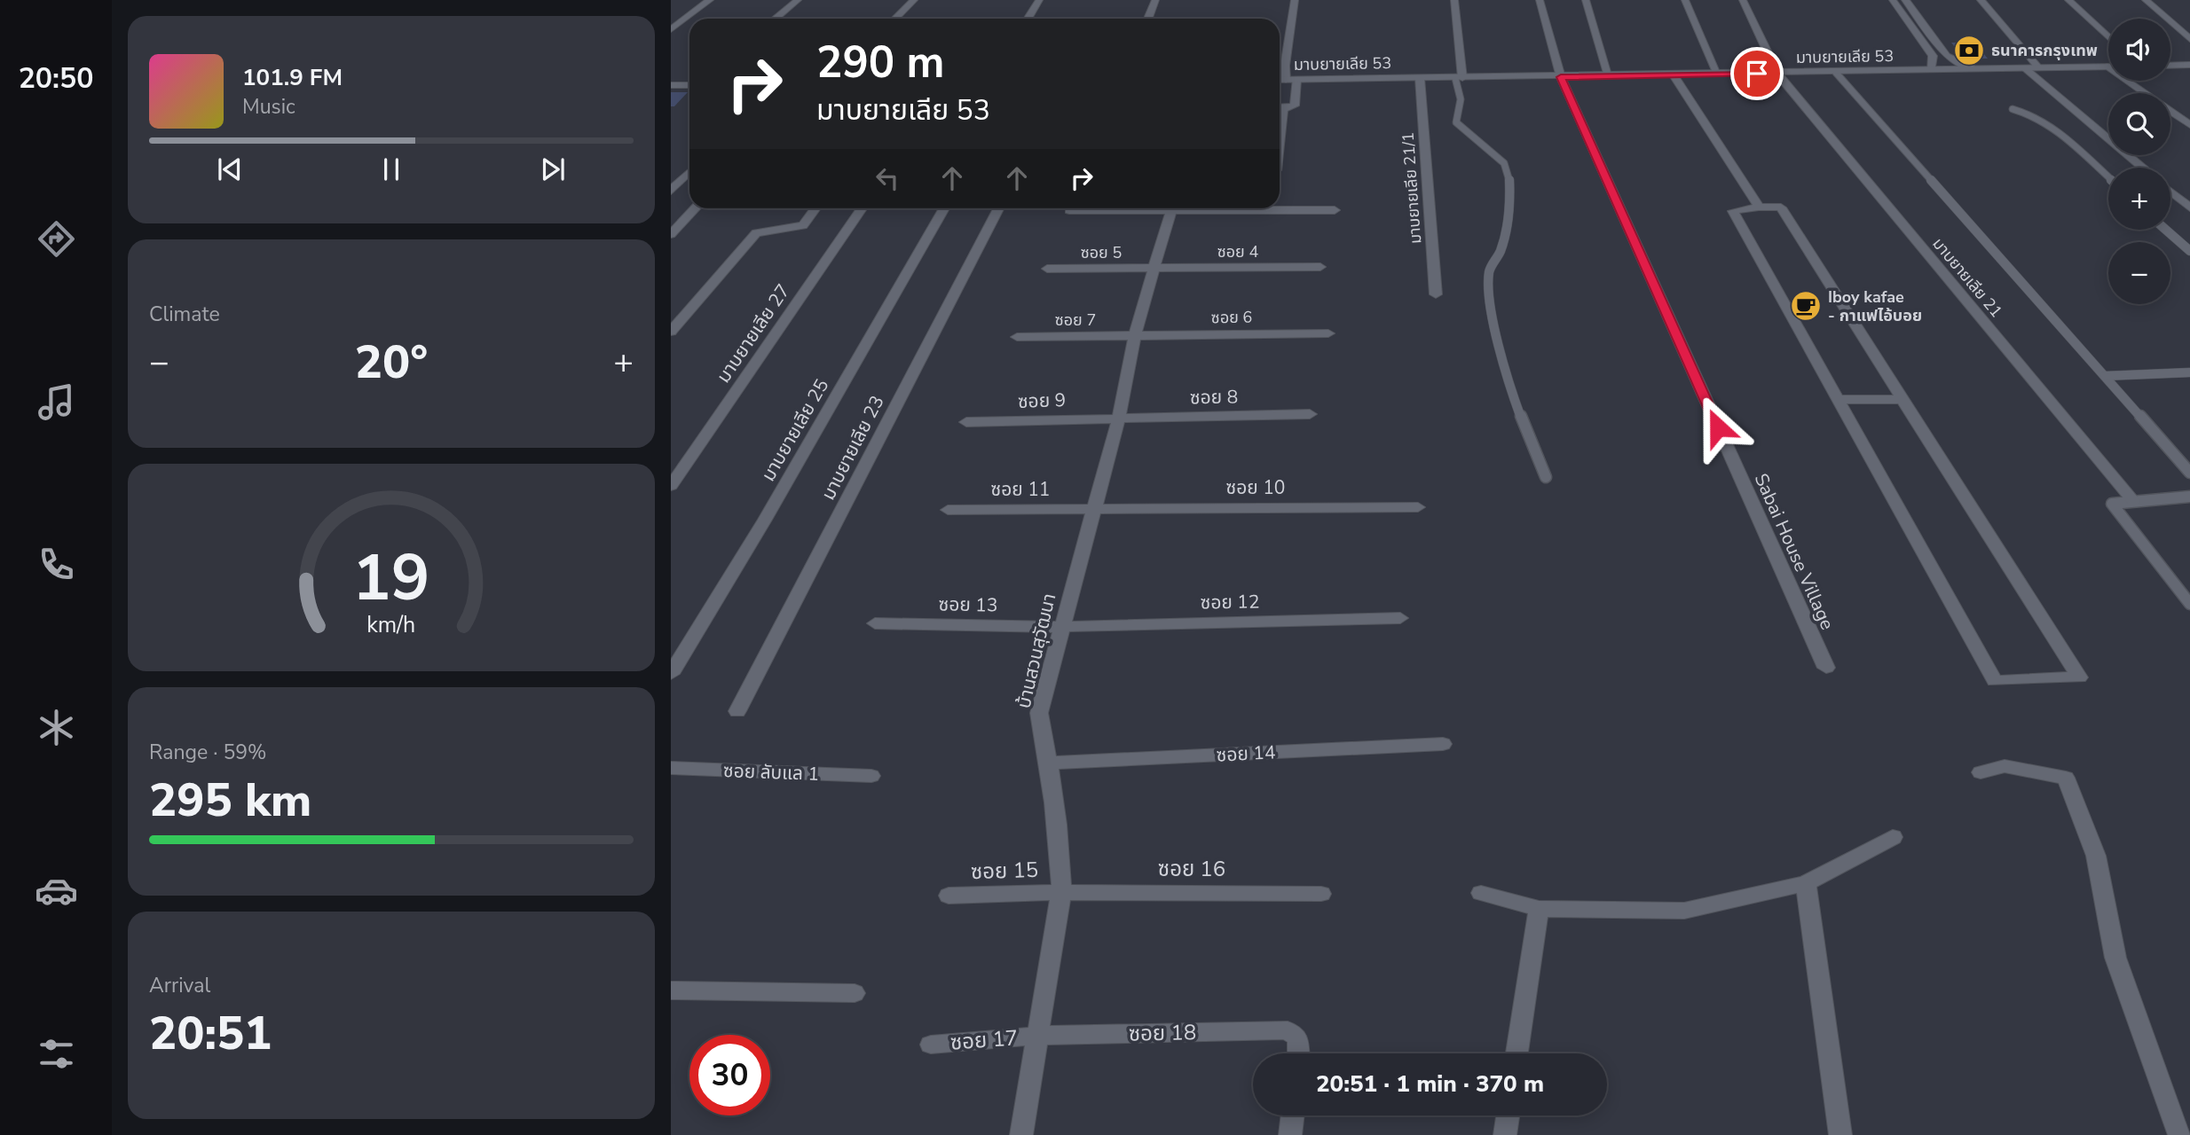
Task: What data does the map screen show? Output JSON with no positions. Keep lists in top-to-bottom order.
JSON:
{
  "streets": {
    "street": [
      "มาบยายเลีย 53",
      "มาบยายเลีย 21/1",
      "ซอย 4",
      "ซอย 5",
      "มาบยายเลีย 21",
      "ซอย 6",
      "ซอย 7",
      "มาบยายเลีย 27",
      "ซอย 8",
      "ซอย 9",
      "มาบยายเลีย 25",
      "มาบยายเลีย 23",
      "ซอย 10",
      "ซอย 11",
      "Sabai House Village",
      "ซอย 12",
      "ซอย 13",
      "บ้านสวนสุวัฒนา",
      "ซอย 14",
      "ซอย ลับแล 1",
      "ซอย 16",
      "ซอย 15",
      "ซอย 18",
      "ซอย 17"
    ]
  },
  "crossings": [
    ["มาบยายเลีย 53", "มาบยายเลีย 21/1"],
    ["มาบยายเลีย 53", "มาบยายเลีย 21"],
    ["มาบยายเลีย 53", "Sabai House Village"],
    ["ซอย 4", "ซอย 5"],
    ["ซอย 4", "บ้านสวนสุวัฒนา"],
    ["ซอย 5", "บ้านสวนสุวัฒนา"],
    ["ซอย 6", "ซอย 7"],
    ["ซอย 6", "บ้านสวนสุวัฒนา"],
    ["ซอย 7", "บ้านสวนสุวัฒนา"],
    ["ซอย 8", "ซอย 9"],
    ["ซอย 8", "บ้านสวนสุวัฒนา"],
    ["ซอย 9", "บ้านสวนสุวัฒนา"],
    ["ซอย 10", "ซอย 11"],
    ["ซอย 10", "บ้านสวนสุวัฒนา"],
    ["ซอย 11", "บ้านสวนสุวัฒนา"],
    ["ซอย 12", "ซอย 13"],
    ["ซอย 12", "บ้านสวนสุวัฒนา"],
    ["ซอย 13", "บ้านสวนสุวัฒนา"],
    ["บ้านสวนสุวัฒนา", "ซอย 14"],
    ["บ้านสวนสุวัฒนา", "ซอย 16"],
    ["บ้านสวนสุวัฒนา", "ซอย 15"],
    ["บ้านสวนสุวัฒนา", "ซอย 18"],
    ["บ้านสวนสุวัฒนา", "ซอย 17"],
    ["ซอย 16", "ซอย 15"],
    ["ซอย 18", "ซอย 17"]
  ],
  "places": {
    "bank": ["ธนาคารกรุงเทพ"],
    "cafe": ["Iboy kafae - กาแฟไอ้บอย"]
  },
  "page": {
    "tabs": "20:50",
    "map_buttons": ["+", "−"],
    "turn": ["290 m", "มาบยายเลีย 53"],
    "song": ["101.9 FM", "Music"],
    "tile": [
      "Climate",
      ["Range · 59%", "295 km"],
      ["Arrival", "20:51"]
    ],
    "heat": ["−", "20°", "+"],
    "limit": "30",
    "trip": "20:51 · 1 min · 370 m",
    "gauge": ["19", "km/h"]
  }
}
